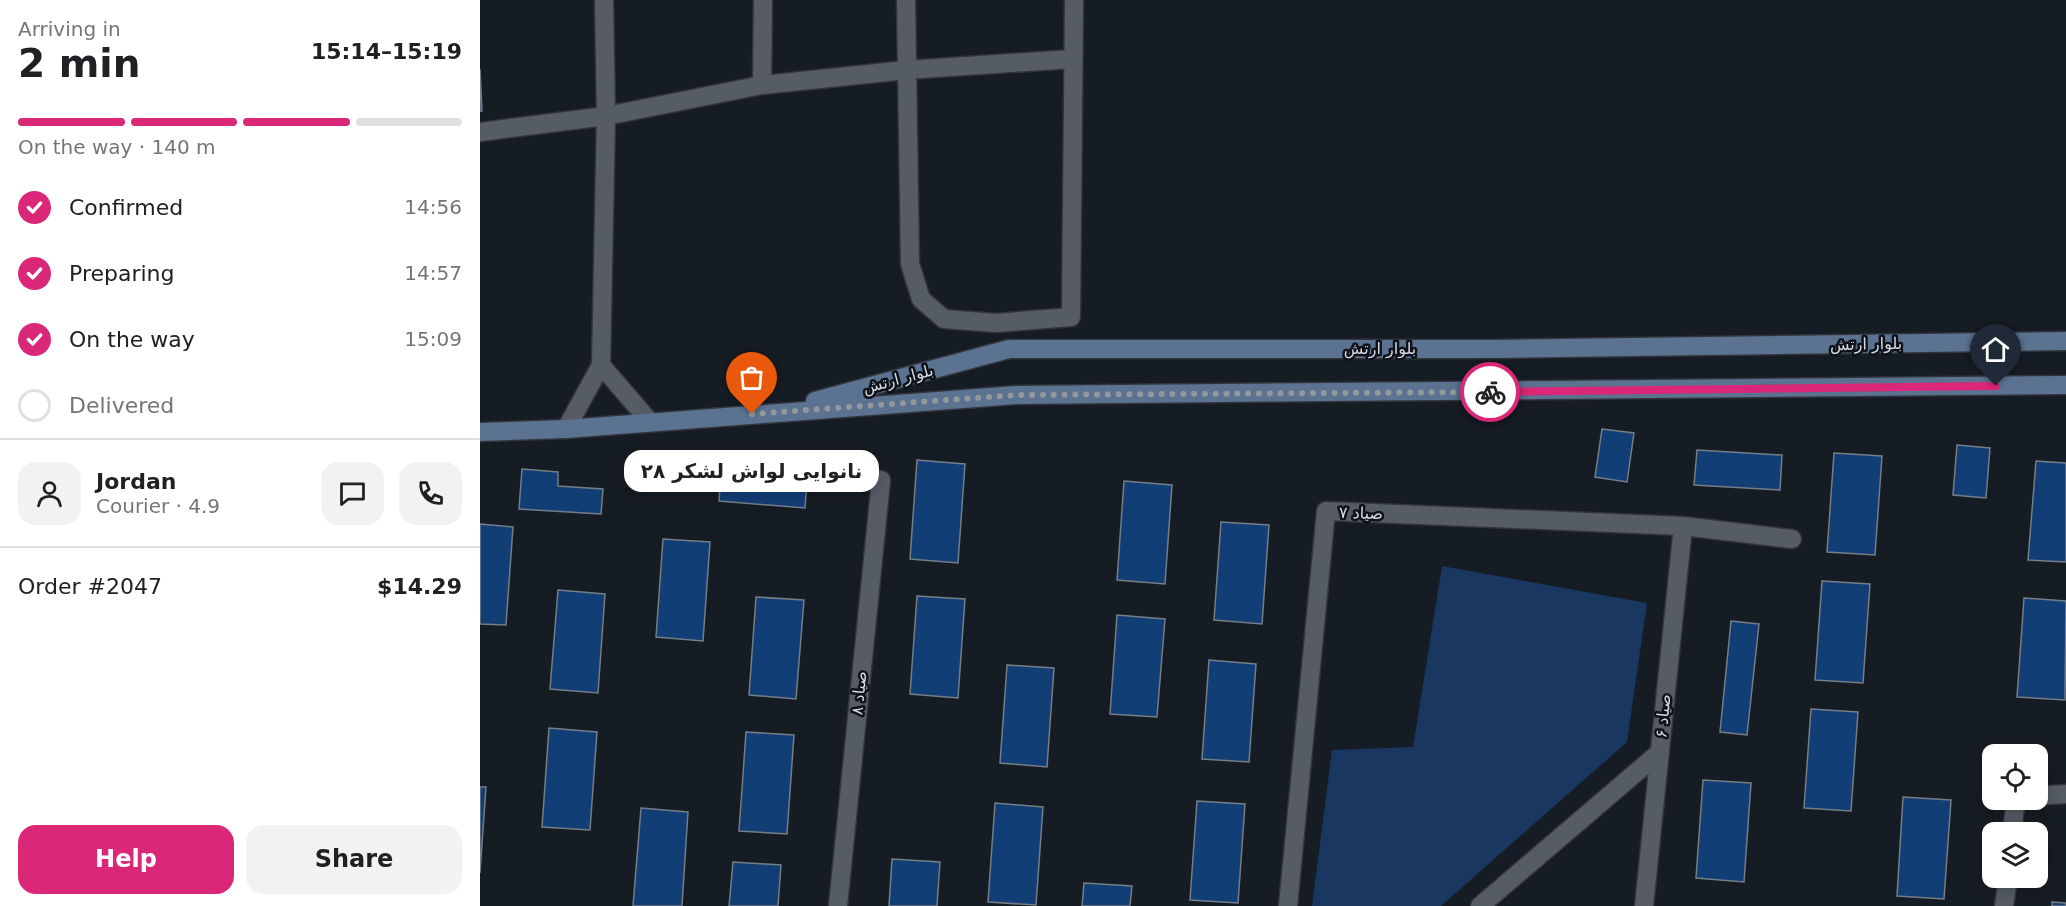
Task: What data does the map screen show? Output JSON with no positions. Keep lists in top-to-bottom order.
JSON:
{
  "streets": {
    "main road": ["بلوار ارتش"],
    "street": ["صیاد ۷", "صیاد ۸", "صیاد ۶"]
  },
  "crossings": [
    ["صیاد ۷", "صیاد ۶"]
  ],
  "places": ["نانوایی لواش لشکر ۲۸"],
  "page": {
    "heading": ["2 min", "Arriving in", "15:14–15:19"],
    "panel": [
      "Jordan",
      "Courier · 4.9",
      "Order #2047",
      "$14.29"
    ],
    "bar": "On the way · 140 m",
    "list": [
      ["Confirmed", "14:56"],
      ["Preparing", "14:57"],
      ["On the way", "15:09"],
      "Delivered"
    ],
    "bubble": "نانوایی لواش لشکر ۲۸",
    "buttons": ["Help", "Share"]
  }
}
